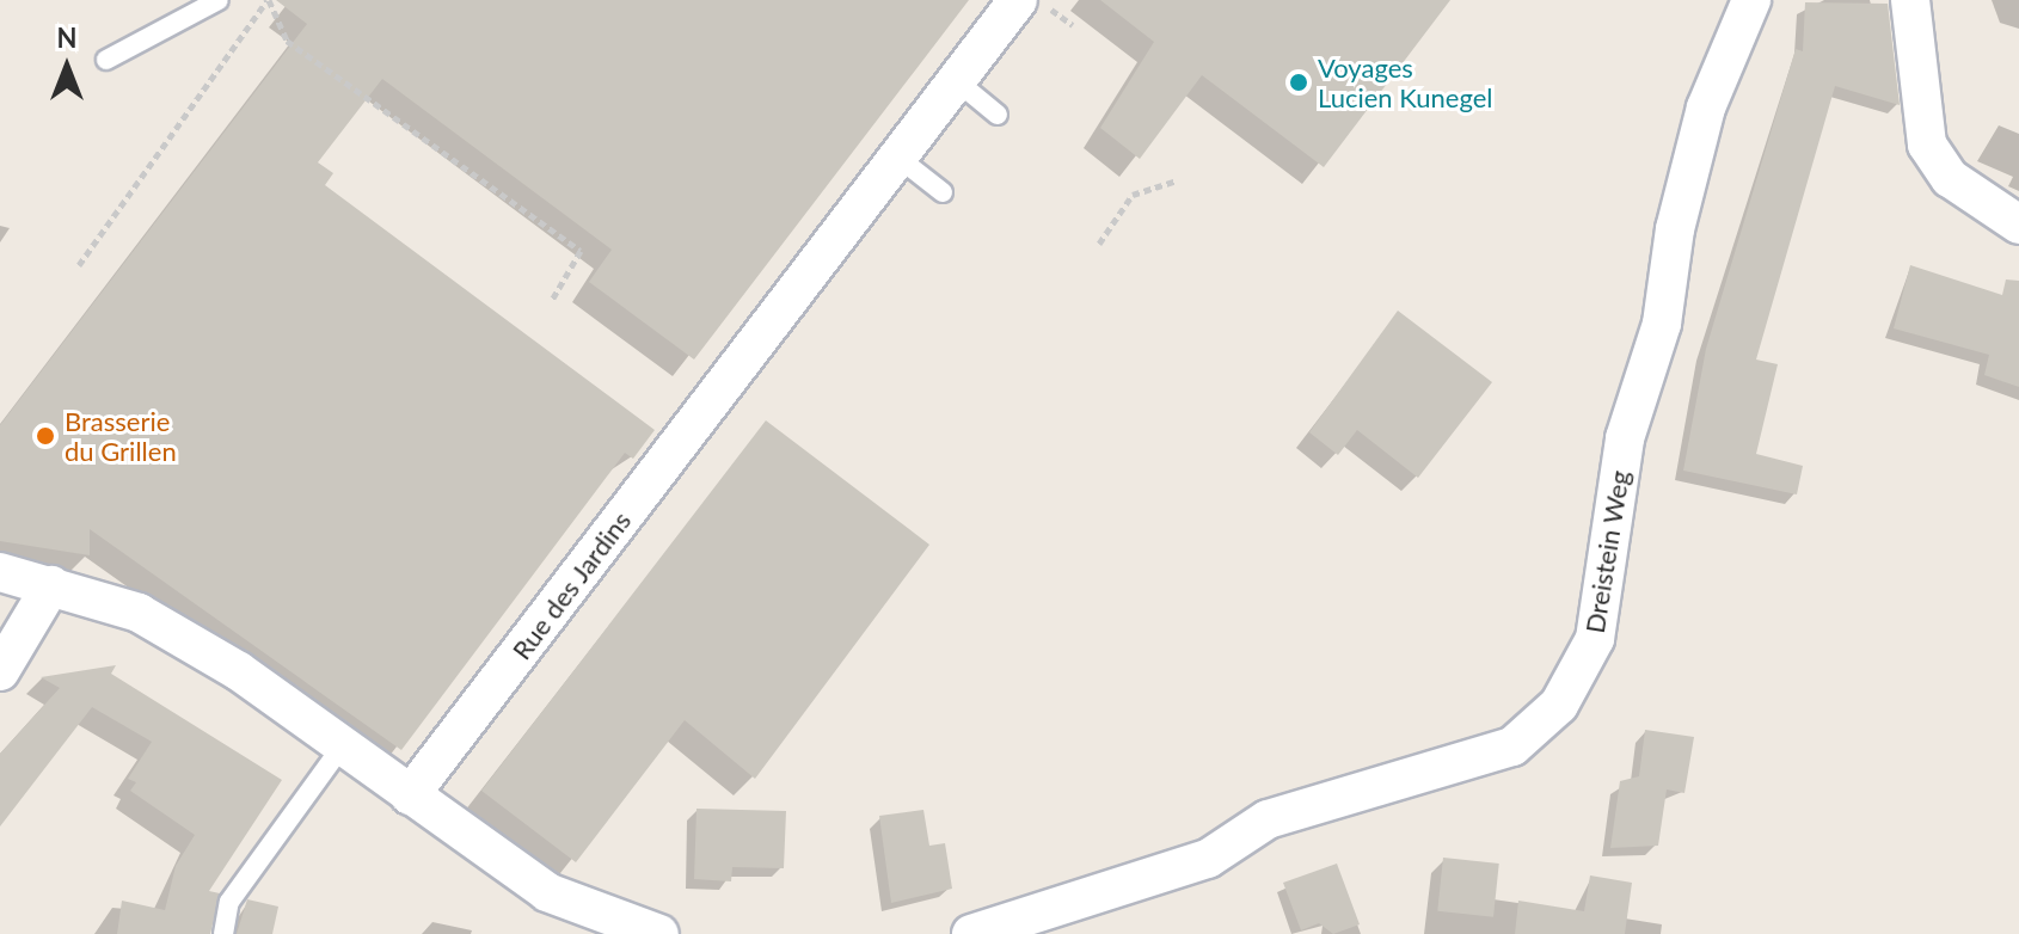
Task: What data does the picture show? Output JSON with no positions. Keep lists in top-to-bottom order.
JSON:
{
  "streets": {
    "street": ["Dreistein Weg", "Rue des Jardins"]
  },
  "places": ["Voyages Lucien Kunegel", "Brasserie du Grillen"],
  "north": "top"
}
